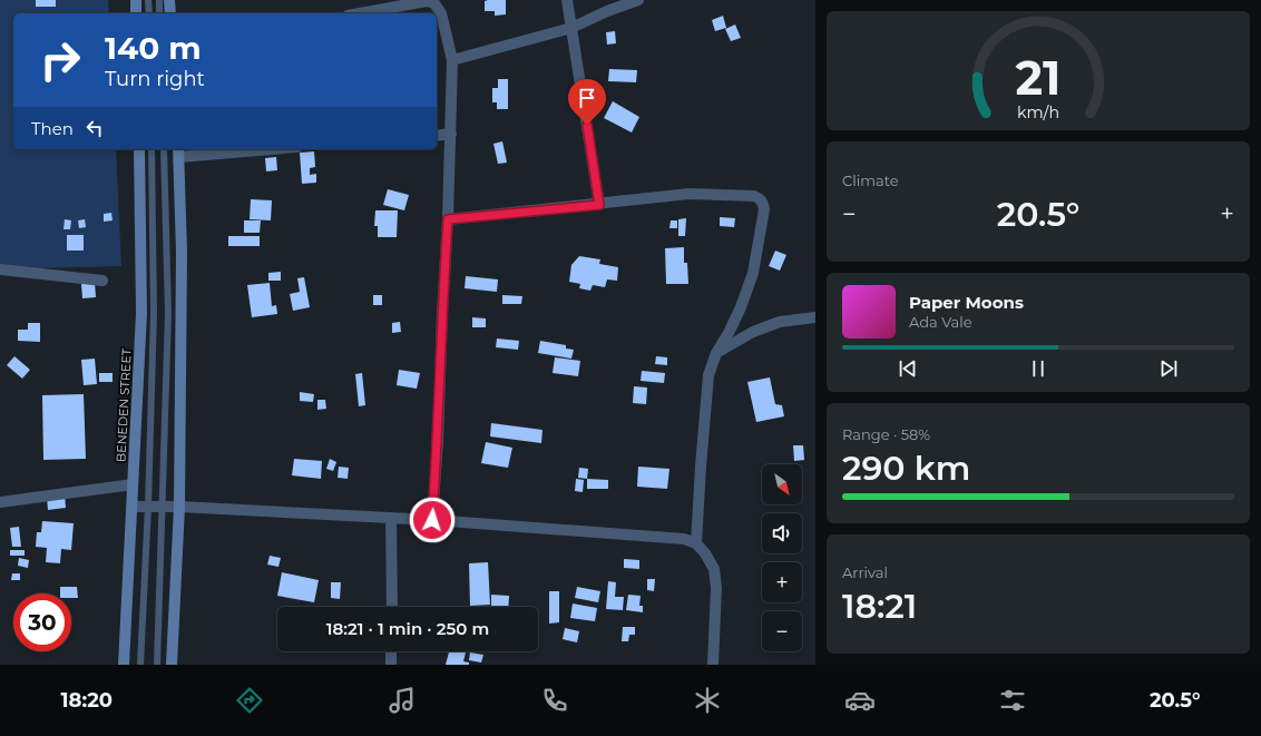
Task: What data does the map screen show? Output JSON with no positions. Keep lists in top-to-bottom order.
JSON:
{
  "streets": {
    "main road": ["BENEDEN STREET"]
  },
  "north": "bottom right",
  "page": {
    "turn": ["140 m", "Turn right"],
    "then": "Then",
    "tile": [
      "Climate",
      ["Range · 58%", "290 km"],
      ["Arrival", "18:21"]
    ],
    "heat": ["−", "20.5°", "+"],
    "song": ["Paper Moons", "Ada Vale"],
    "map_buttons": ["+", "−"],
    "limit": "30",
    "trip": "18:21 · 1 min · 250 m",
    "tabs": ["18:20", "20.5°"],
    "gauge": ["21", "km/h"]
  }
}
